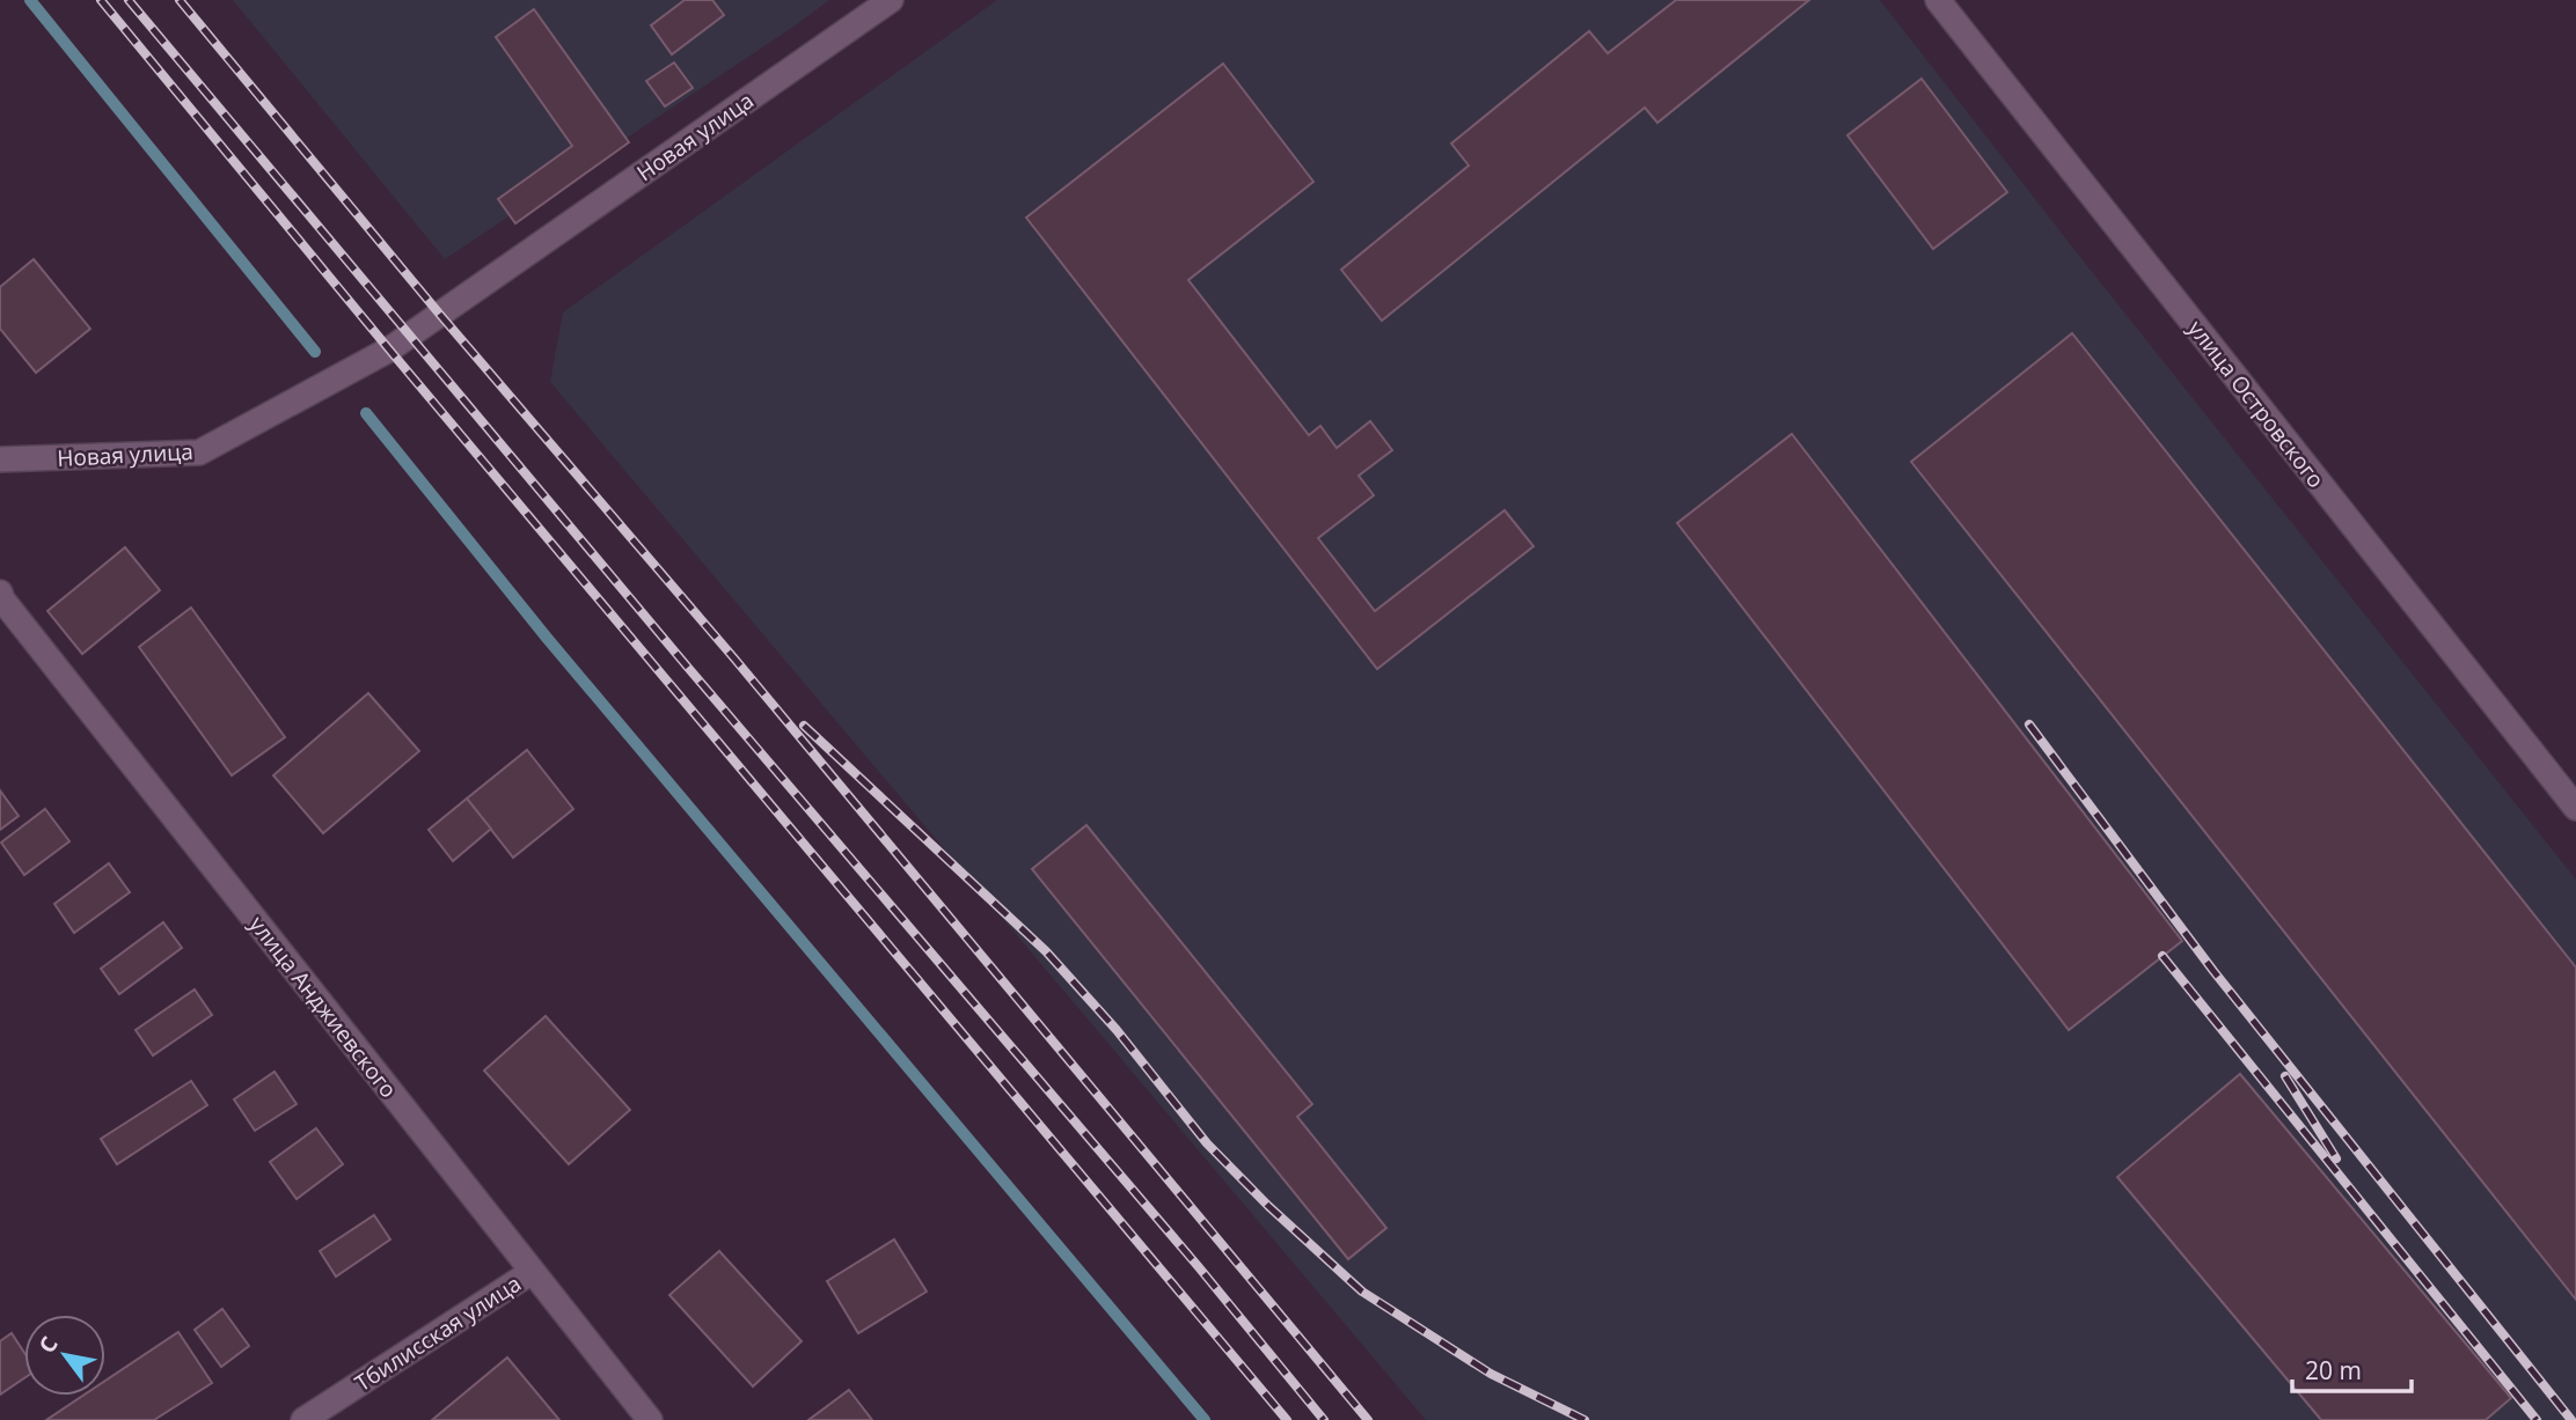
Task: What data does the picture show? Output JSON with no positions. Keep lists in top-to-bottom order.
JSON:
{
  "streets": {
    "street": [
      "Новая улица",
      "улица Островского",
      "улица Анджиевского",
      "Тбилисская улица"
    ]
  },
  "crossings": [
    ["улица Анджиевского", "Тбилисская улица"]
  ],
  "scale_bar": "20 m",
  "north": "top left"
}
